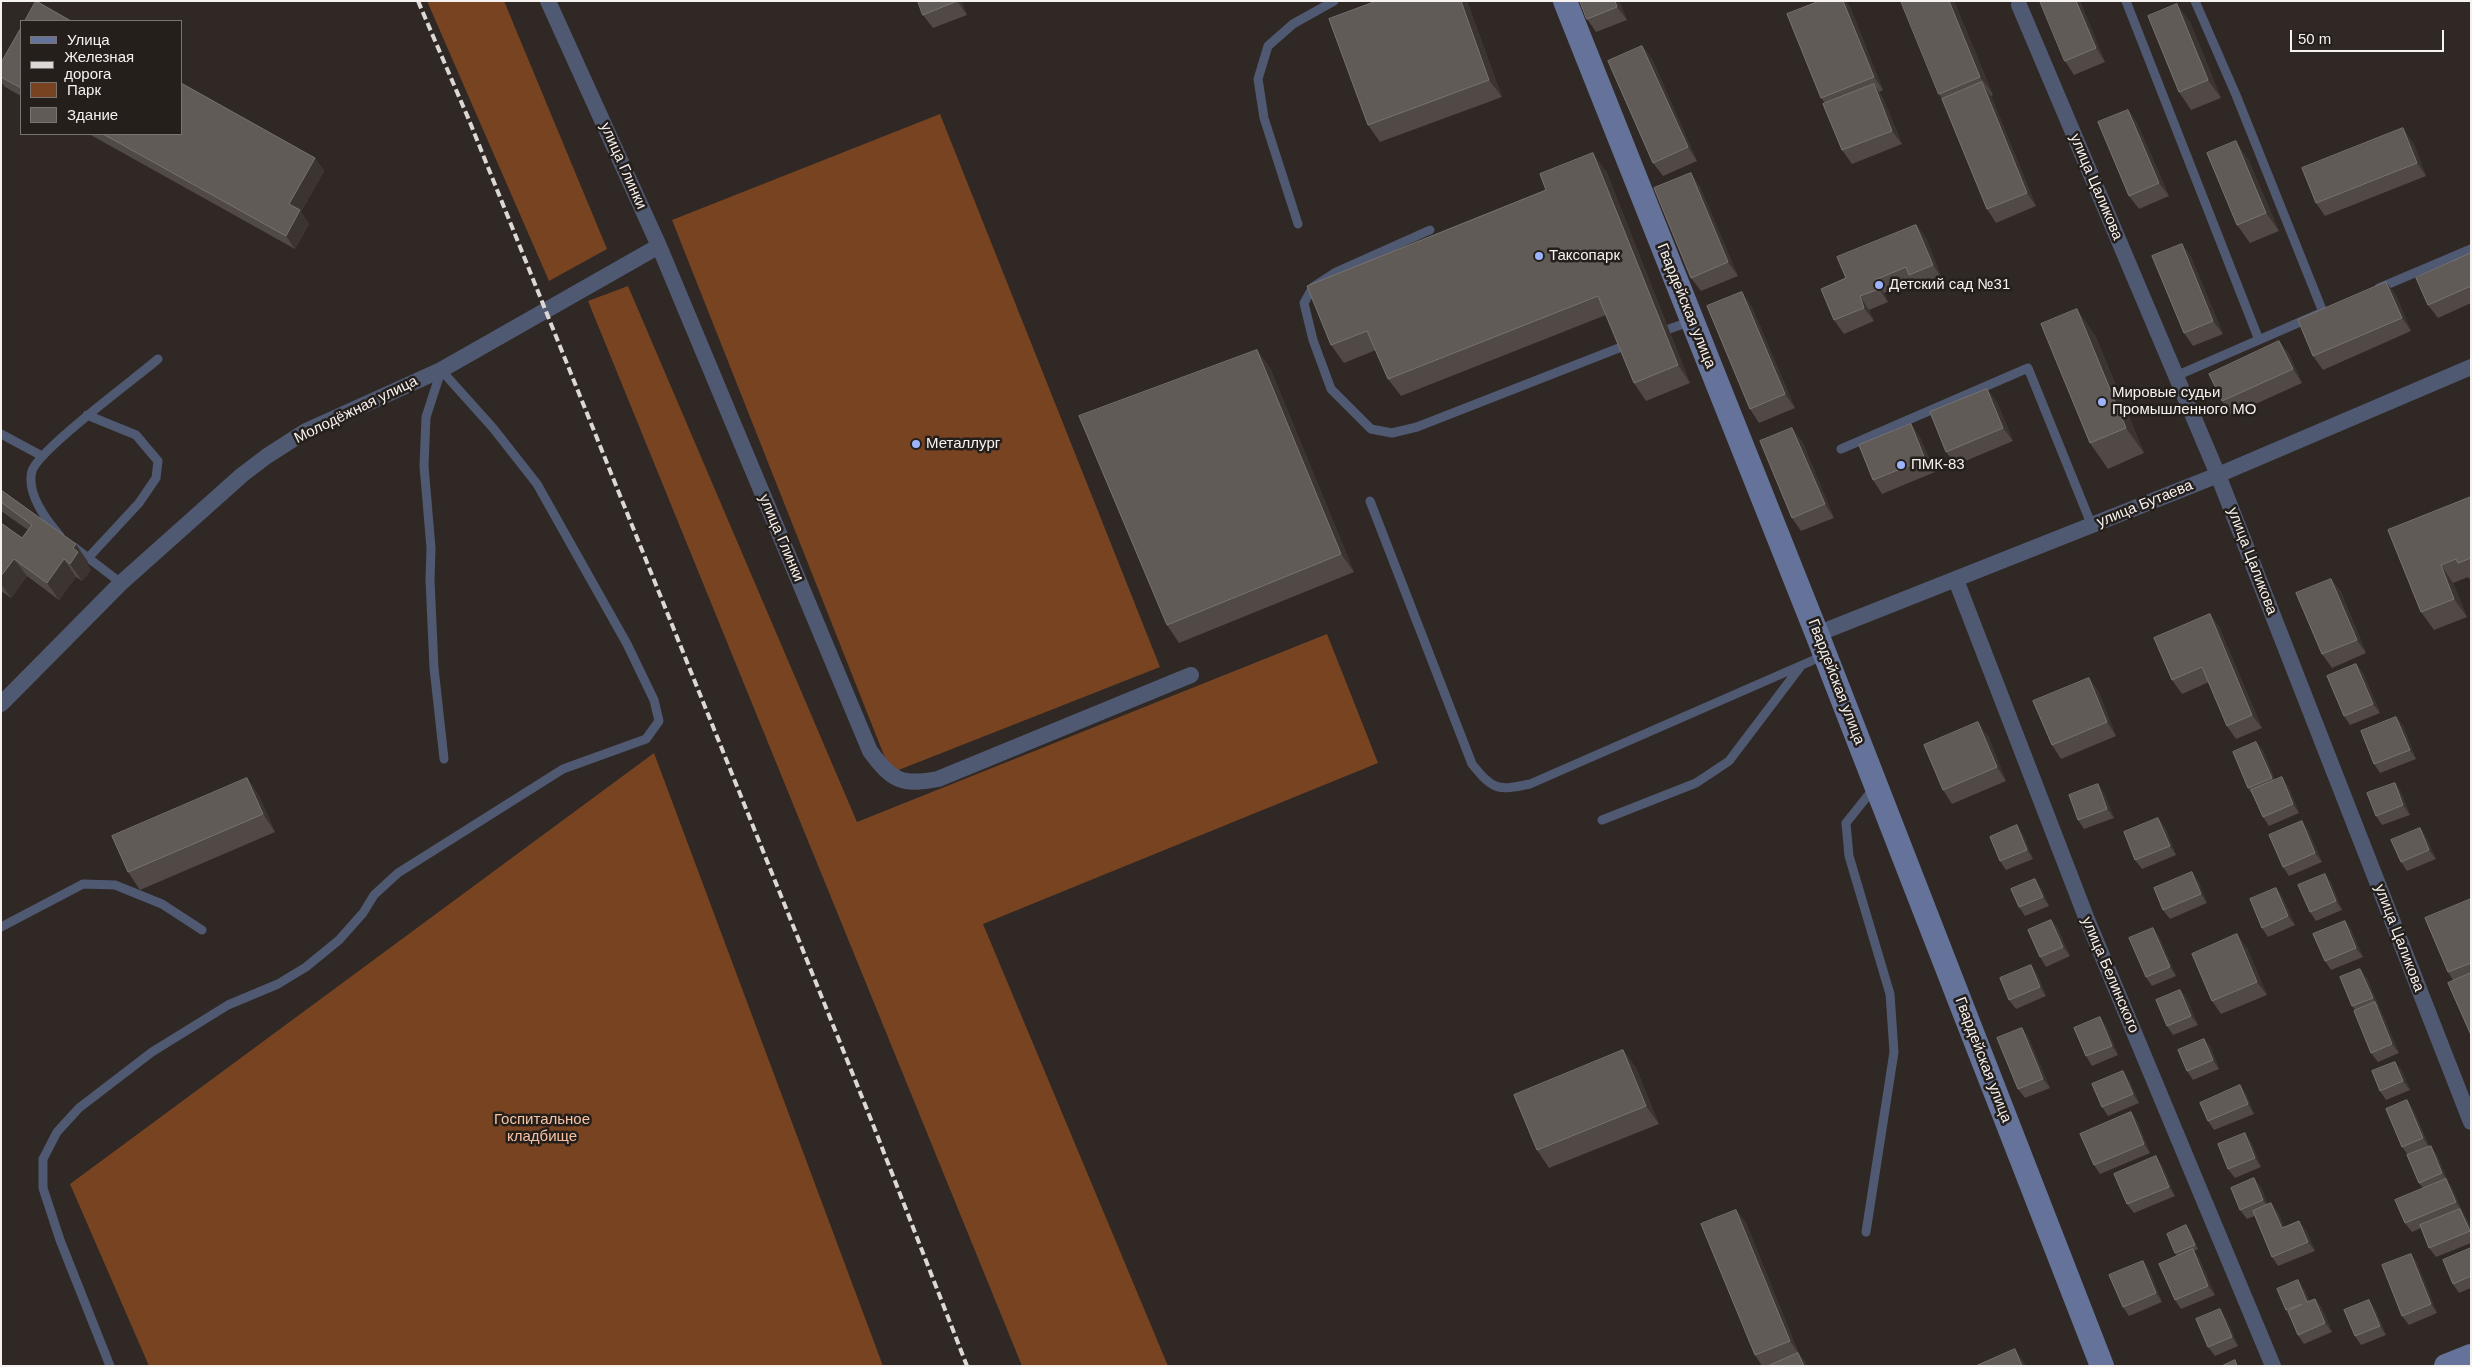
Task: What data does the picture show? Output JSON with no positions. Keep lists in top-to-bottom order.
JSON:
{
  "streets": {
    "street": [
      "улица Глинки",
      "улица Цаликова",
      "Гвардейская улица",
      "Молодёжная улица",
      "улица Бутаева",
      "улица Белинского"
    ]
  },
  "crossings": [
    ["улица Глинки", "Молодёжная улица"],
    ["улица Цаликова", "улица Бутаева"],
    ["Гвардейская улица", "улица Бутаева"],
    ["улица Бутаева", "улица Белинского"]
  ],
  "parks": ["Госпитальное кладбище"],
  "places": [
    "Таксопарк",
    "Детский сад №31",
    "Мировые судьи Промышленного МО",
    "Металлург",
    "ПМК-83"
  ],
  "legend": [
    "Улица",
    "Железная дорога",
    "Парк",
    "Здание"
  ],
  "scale_bar": "50 m"
}
